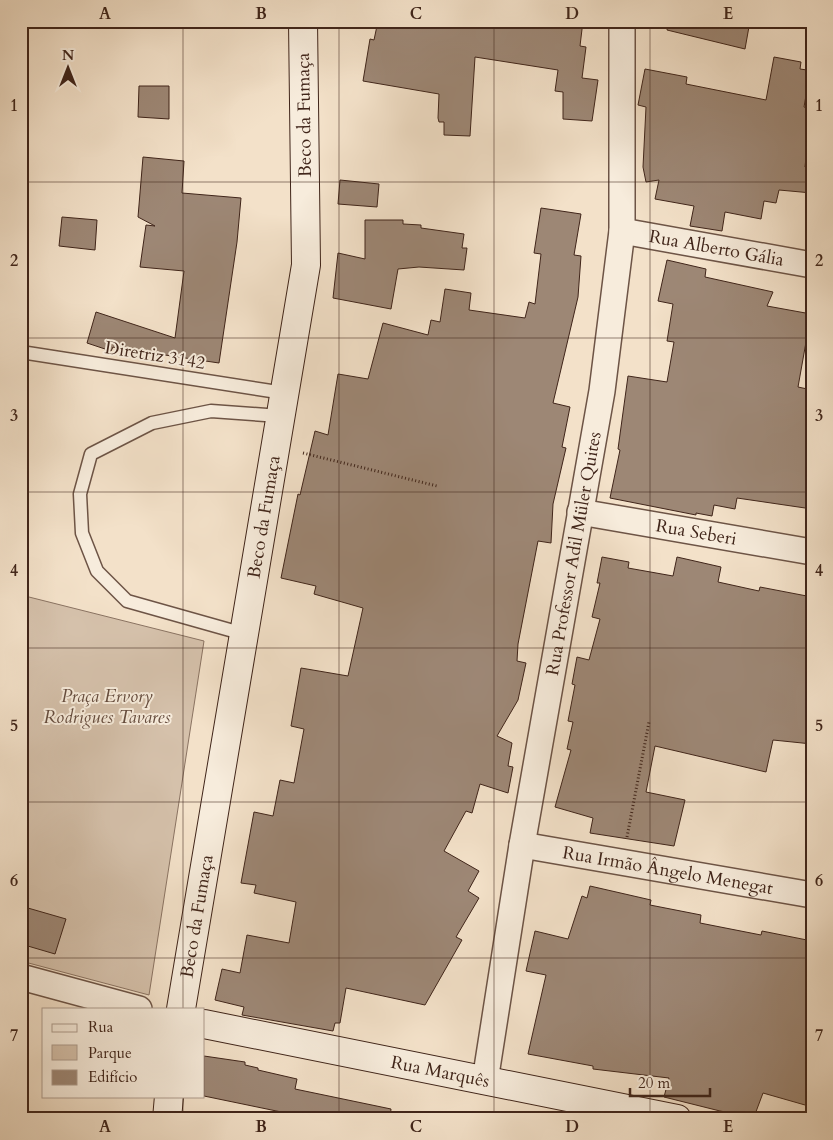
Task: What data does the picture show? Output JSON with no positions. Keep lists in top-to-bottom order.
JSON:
{
  "streets": {
    "main road": ["Beco da Fumaça", "Rua Marquês"],
    "street": [
      "Rua Alberto Gália",
      "Rua Seberi",
      "Rua Professor Adil Müler Quites",
      "Rua Irmão Ângelo Menegat"
    ],
    "lane": ["Diretriz 3142"]
  },
  "crossings": [
    ["Beco da Fumaça", "Diretriz 3142"],
    ["Rua Alberto Gália", "Rua Professor Adil Müler Quites"],
    ["Rua Seberi", "Rua Professor Adil Müler Quites"],
    ["Rua Professor Adil Müler Quites", "Rua Irmão Ângelo Menegat"],
    ["Rua Professor Adil Müler Quites", "Rua Marquês"]
  ],
  "parks": ["Praça Ervory Rodrigues Tavares"],
  "legend": ["Rua", "Parque", "Edifício"],
  "scale_bar": "20 m",
  "north": "top",
  "grid": {
    "columns": [
      "A",
      "B",
      "C",
      "D",
      "E"
    ],
    "rows": [
      "1",
      "2",
      "3",
      "4",
      "5",
      "6",
      "7"
    ]
  }
}
